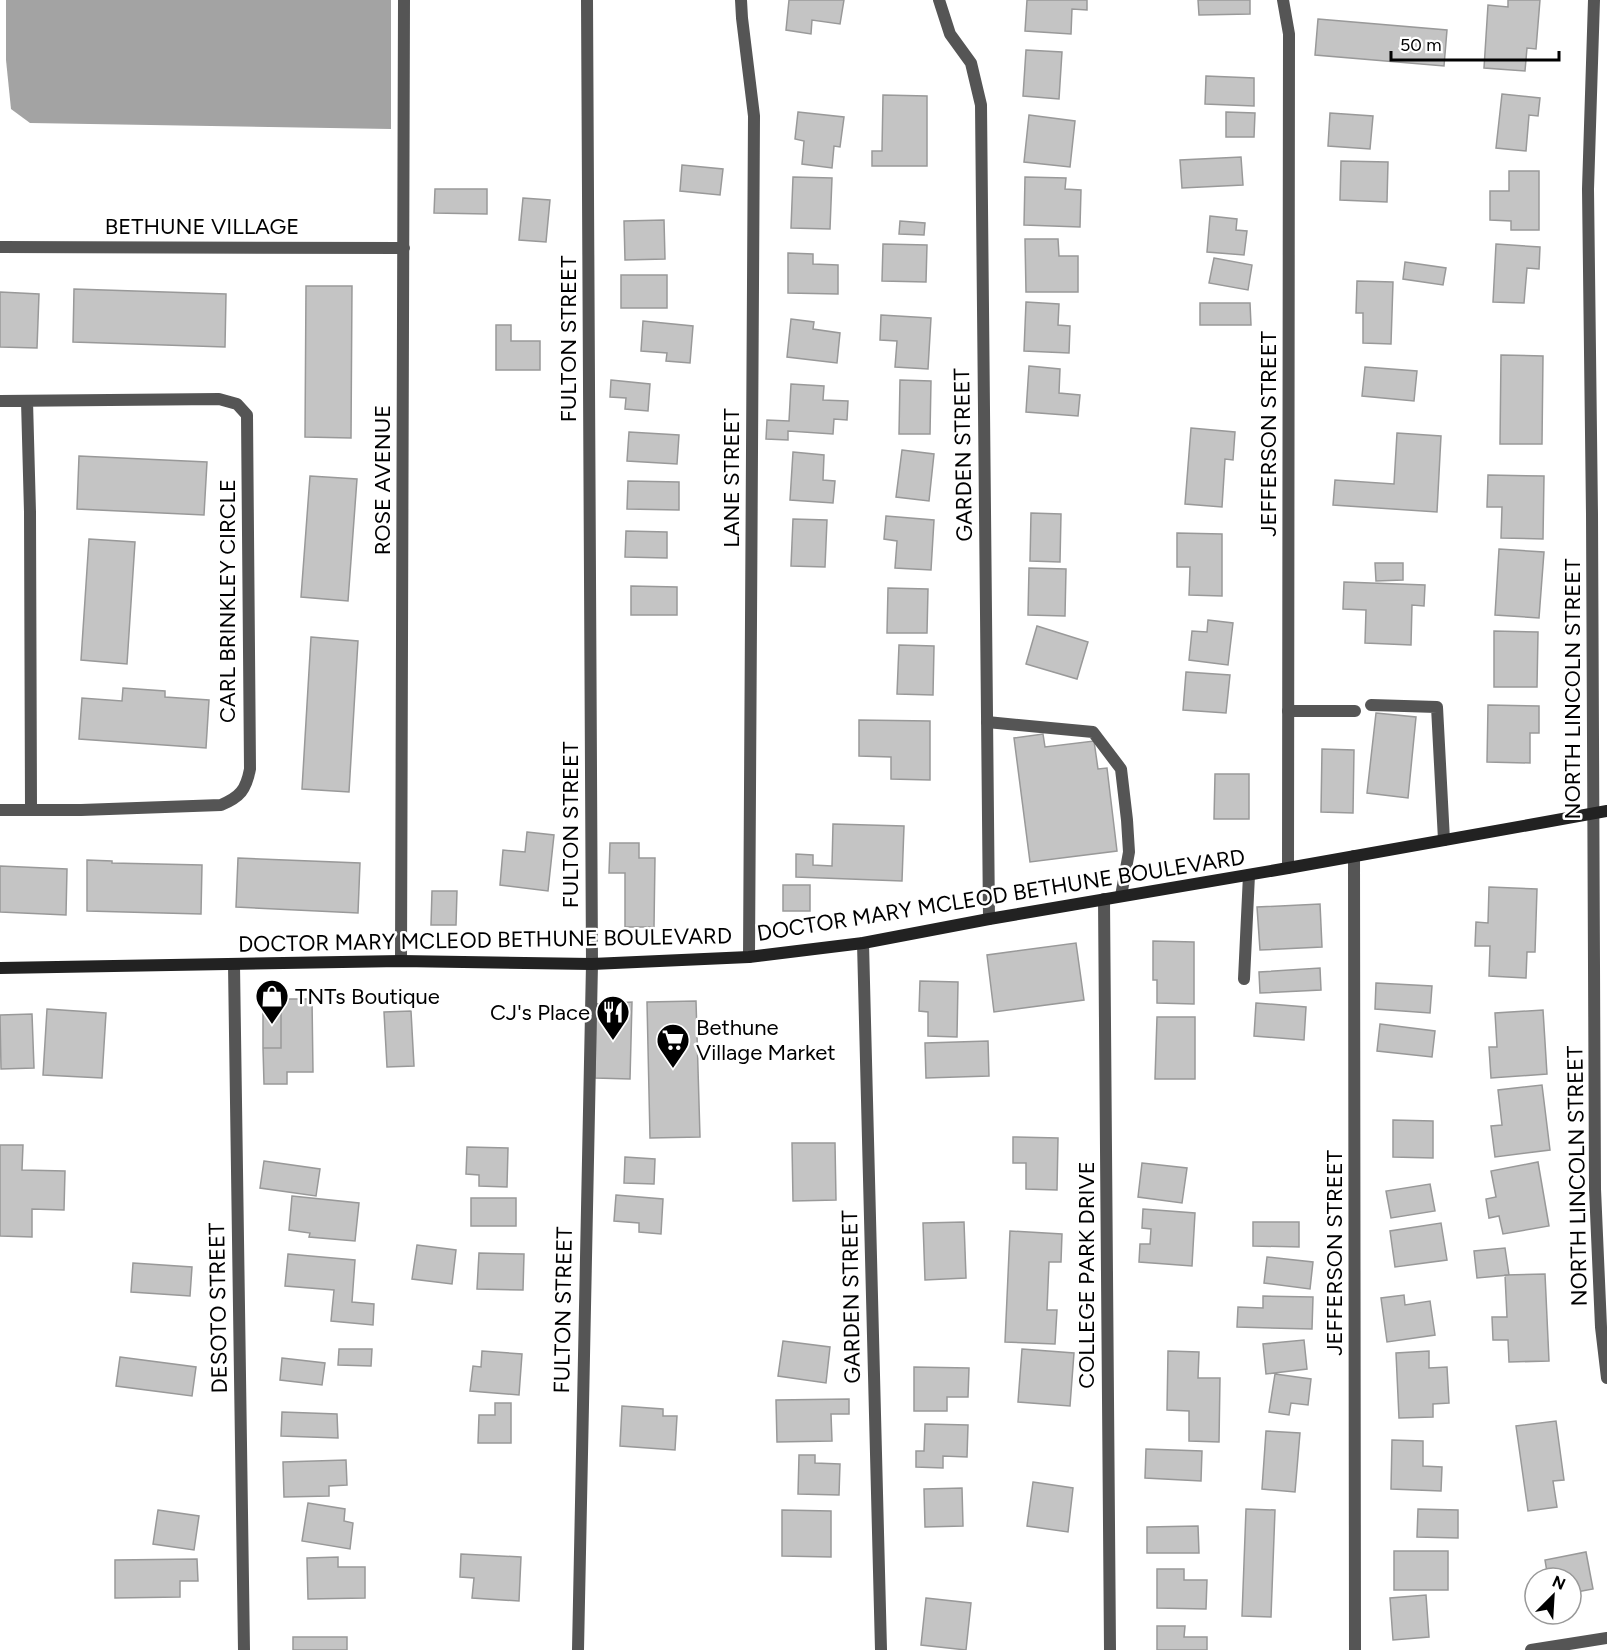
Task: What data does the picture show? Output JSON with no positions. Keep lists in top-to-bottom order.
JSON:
{
  "streets": {
    "street": [
      "BETHUNE VILLAGE",
      "FULTON STREET",
      "JEFFERSON STREET",
      "GARDEN STREET",
      "LANE STREET",
      "ROSE AVENUE",
      "CARL BRINKLEY CIRCLE",
      "NORTH LINCOLN STREET",
      "DOCTOR MARY MCLEOD BETHUNE BOULEVARD",
      "COLLEGE PARK DRIVE",
      "DESOTO STREET"
    ]
  },
  "crossings": [
    ["BETHUNE VILLAGE", "ROSE AVENUE"],
    ["FULTON STREET", "DOCTOR MARY MCLEOD BETHUNE BOULEVARD"],
    ["JEFFERSON STREET", "DOCTOR MARY MCLEOD BETHUNE BOULEVARD"],
    ["GARDEN STREET", "DOCTOR MARY MCLEOD BETHUNE BOULEVARD"],
    ["LANE STREET", "DOCTOR MARY MCLEOD BETHUNE BOULEVARD"],
    ["ROSE AVENUE", "DOCTOR MARY MCLEOD BETHUNE BOULEVARD"],
    ["NORTH LINCOLN STREET", "DOCTOR MARY MCLEOD BETHUNE BOULEVARD"],
    ["DOCTOR MARY MCLEOD BETHUNE BOULEVARD", "COLLEGE PARK DRIVE"],
    ["DOCTOR MARY MCLEOD BETHUNE BOULEVARD", "DESOTO STREET"]
  ],
  "places": {
    "shop": ["TNTs Boutique"],
    "restaurant": ["CJ's Place"],
    "supermarket": ["Bethune Village Market"]
  },
  "scale_bar": "50 m",
  "north": "top right"
}
